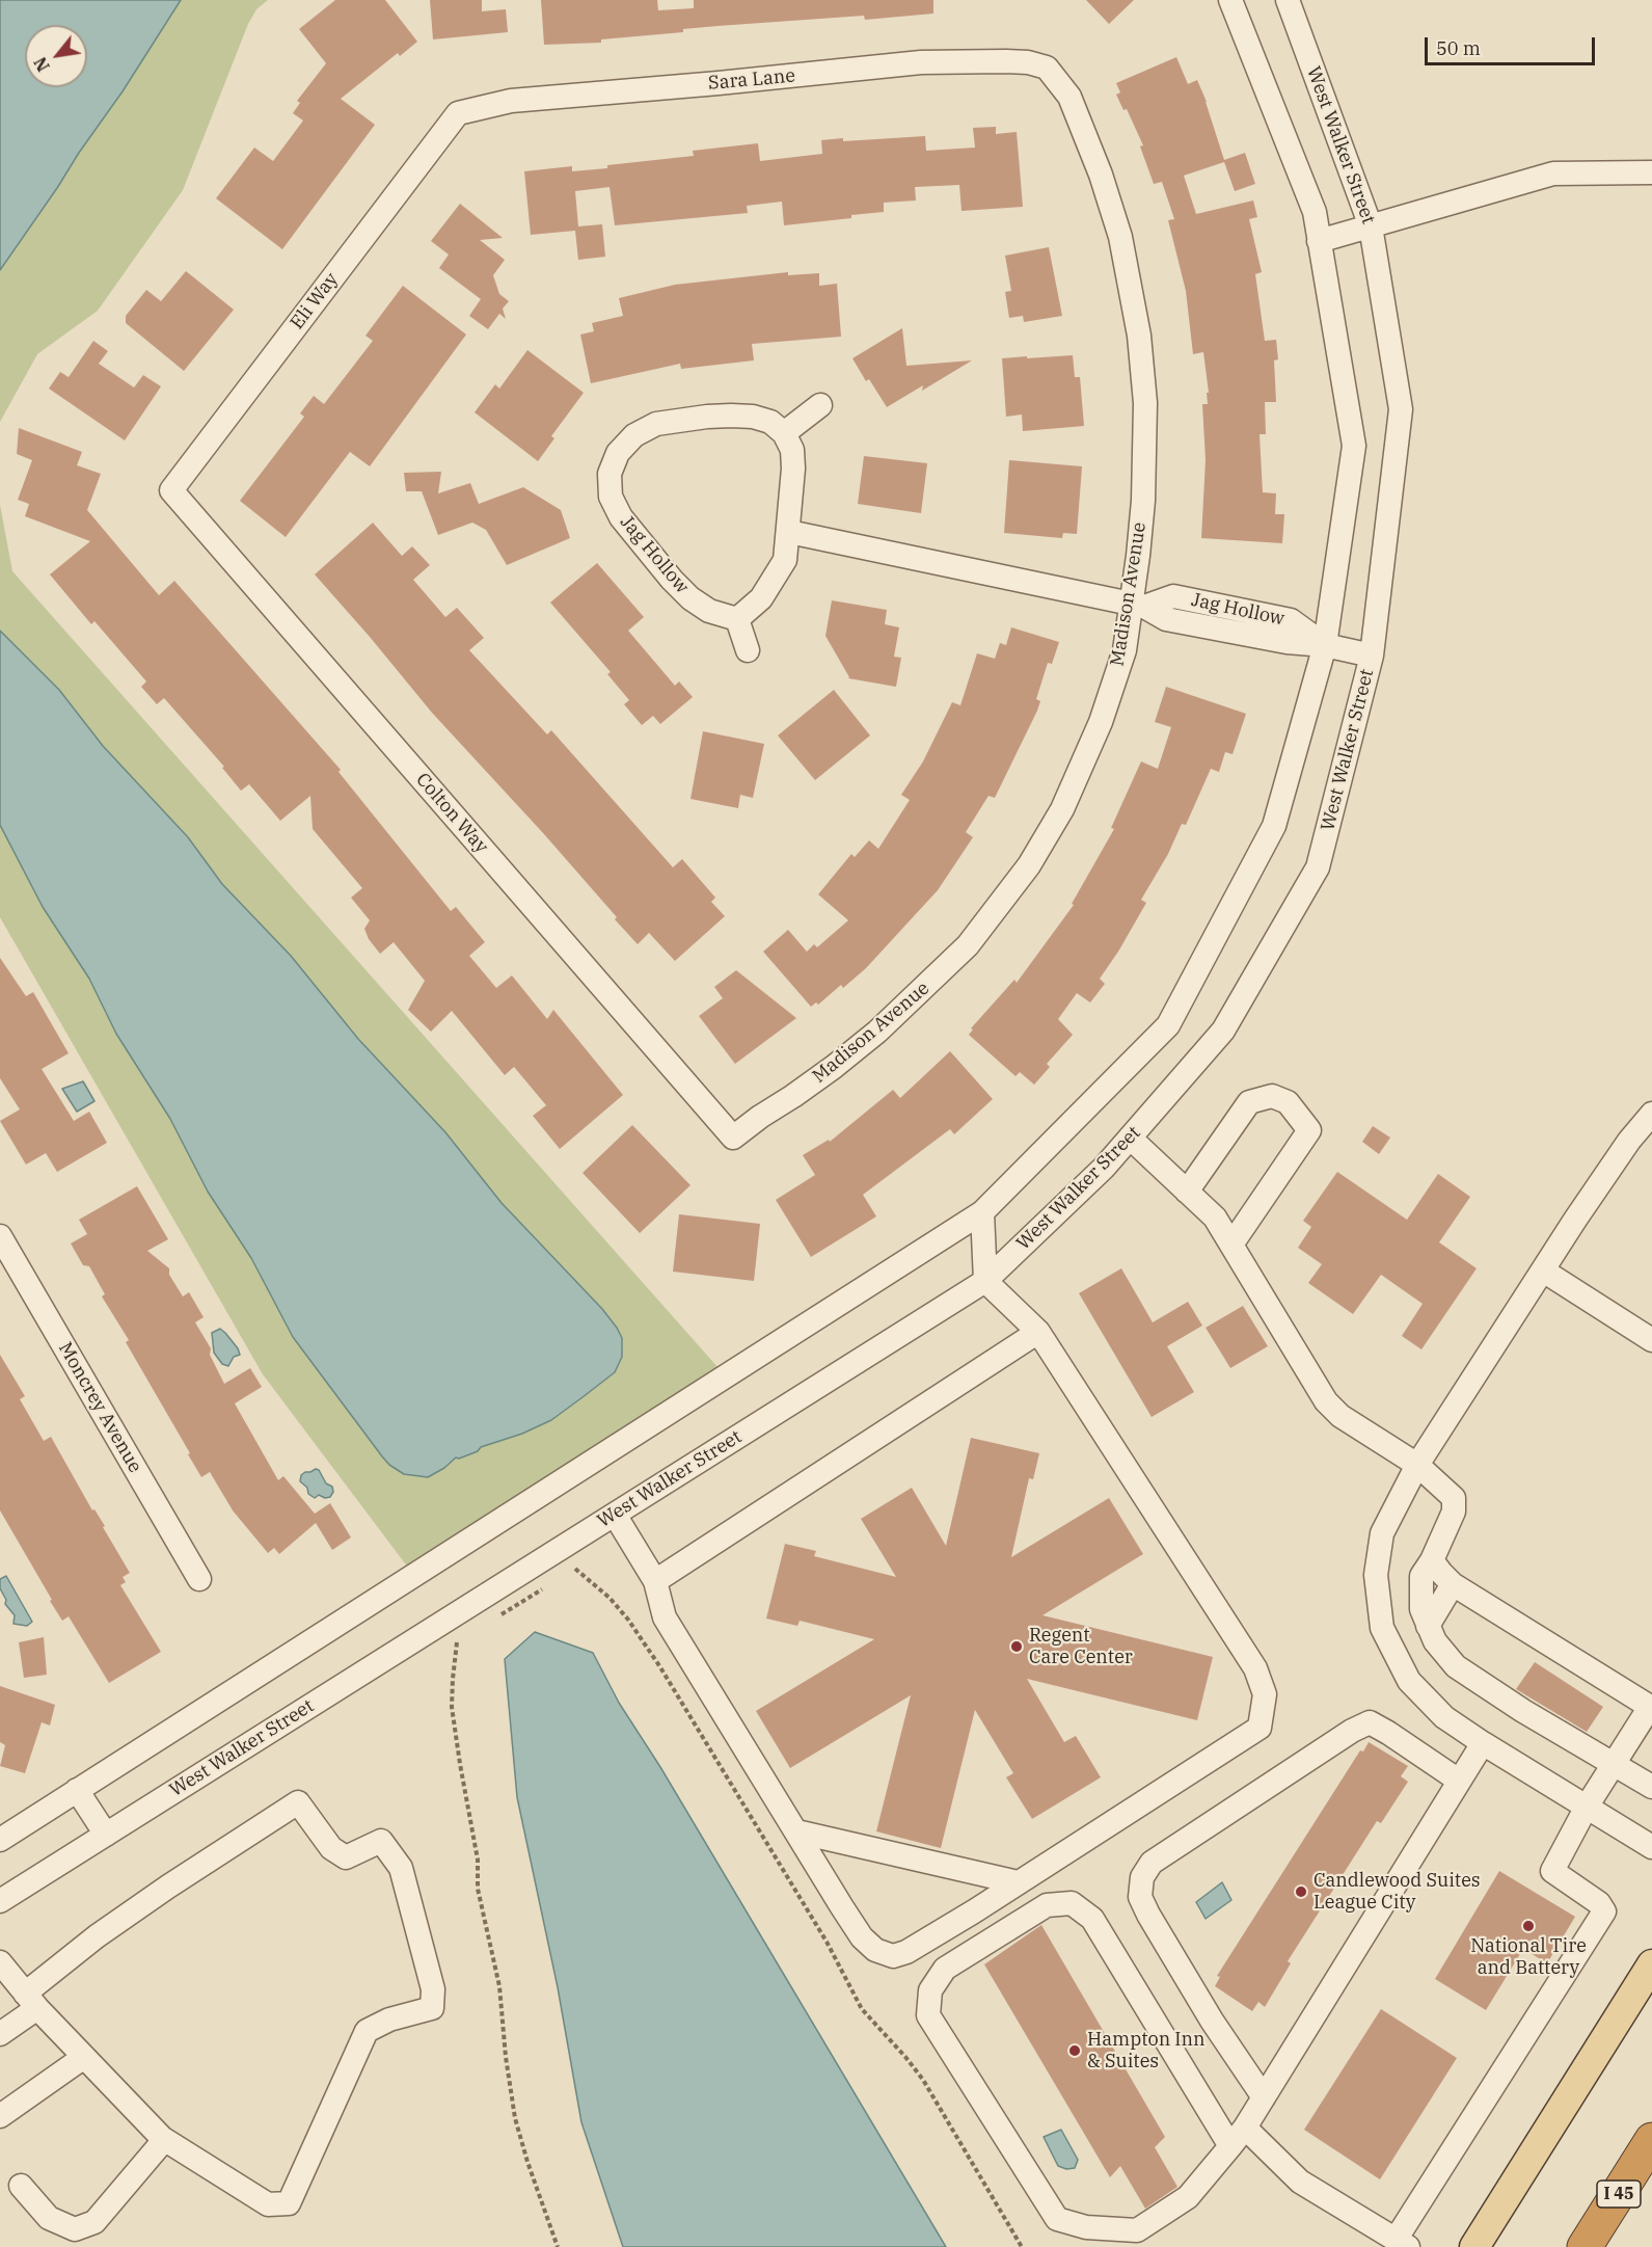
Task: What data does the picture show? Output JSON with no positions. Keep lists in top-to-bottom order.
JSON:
{
  "streets": {
    "highway": ["I 45"],
    "street": [
      "Sara Lane",
      "West Walker Street",
      "Eli Way",
      "Jag Hollow",
      "Madison Avenue",
      "Colton Way",
      "Moncrey Avenue"
    ]
  },
  "crossings": [
    ["Sara Lane", "Eli Way"],
    ["Sara Lane", "Madison Avenue"],
    ["West Walker Street", "Jag Hollow"],
    ["Eli Way", "Colton Way"],
    ["Jag Hollow", "Madison Avenue"],
    ["Madison Avenue", "Colton Way"]
  ],
  "places": [
    "Regent Care Center",
    "Candlewood Suites League City",
    "National Tire and Battery",
    "Hampton Inn & Suites"
  ],
  "scale_bar": "50 m",
  "north": "bottom left"
}
